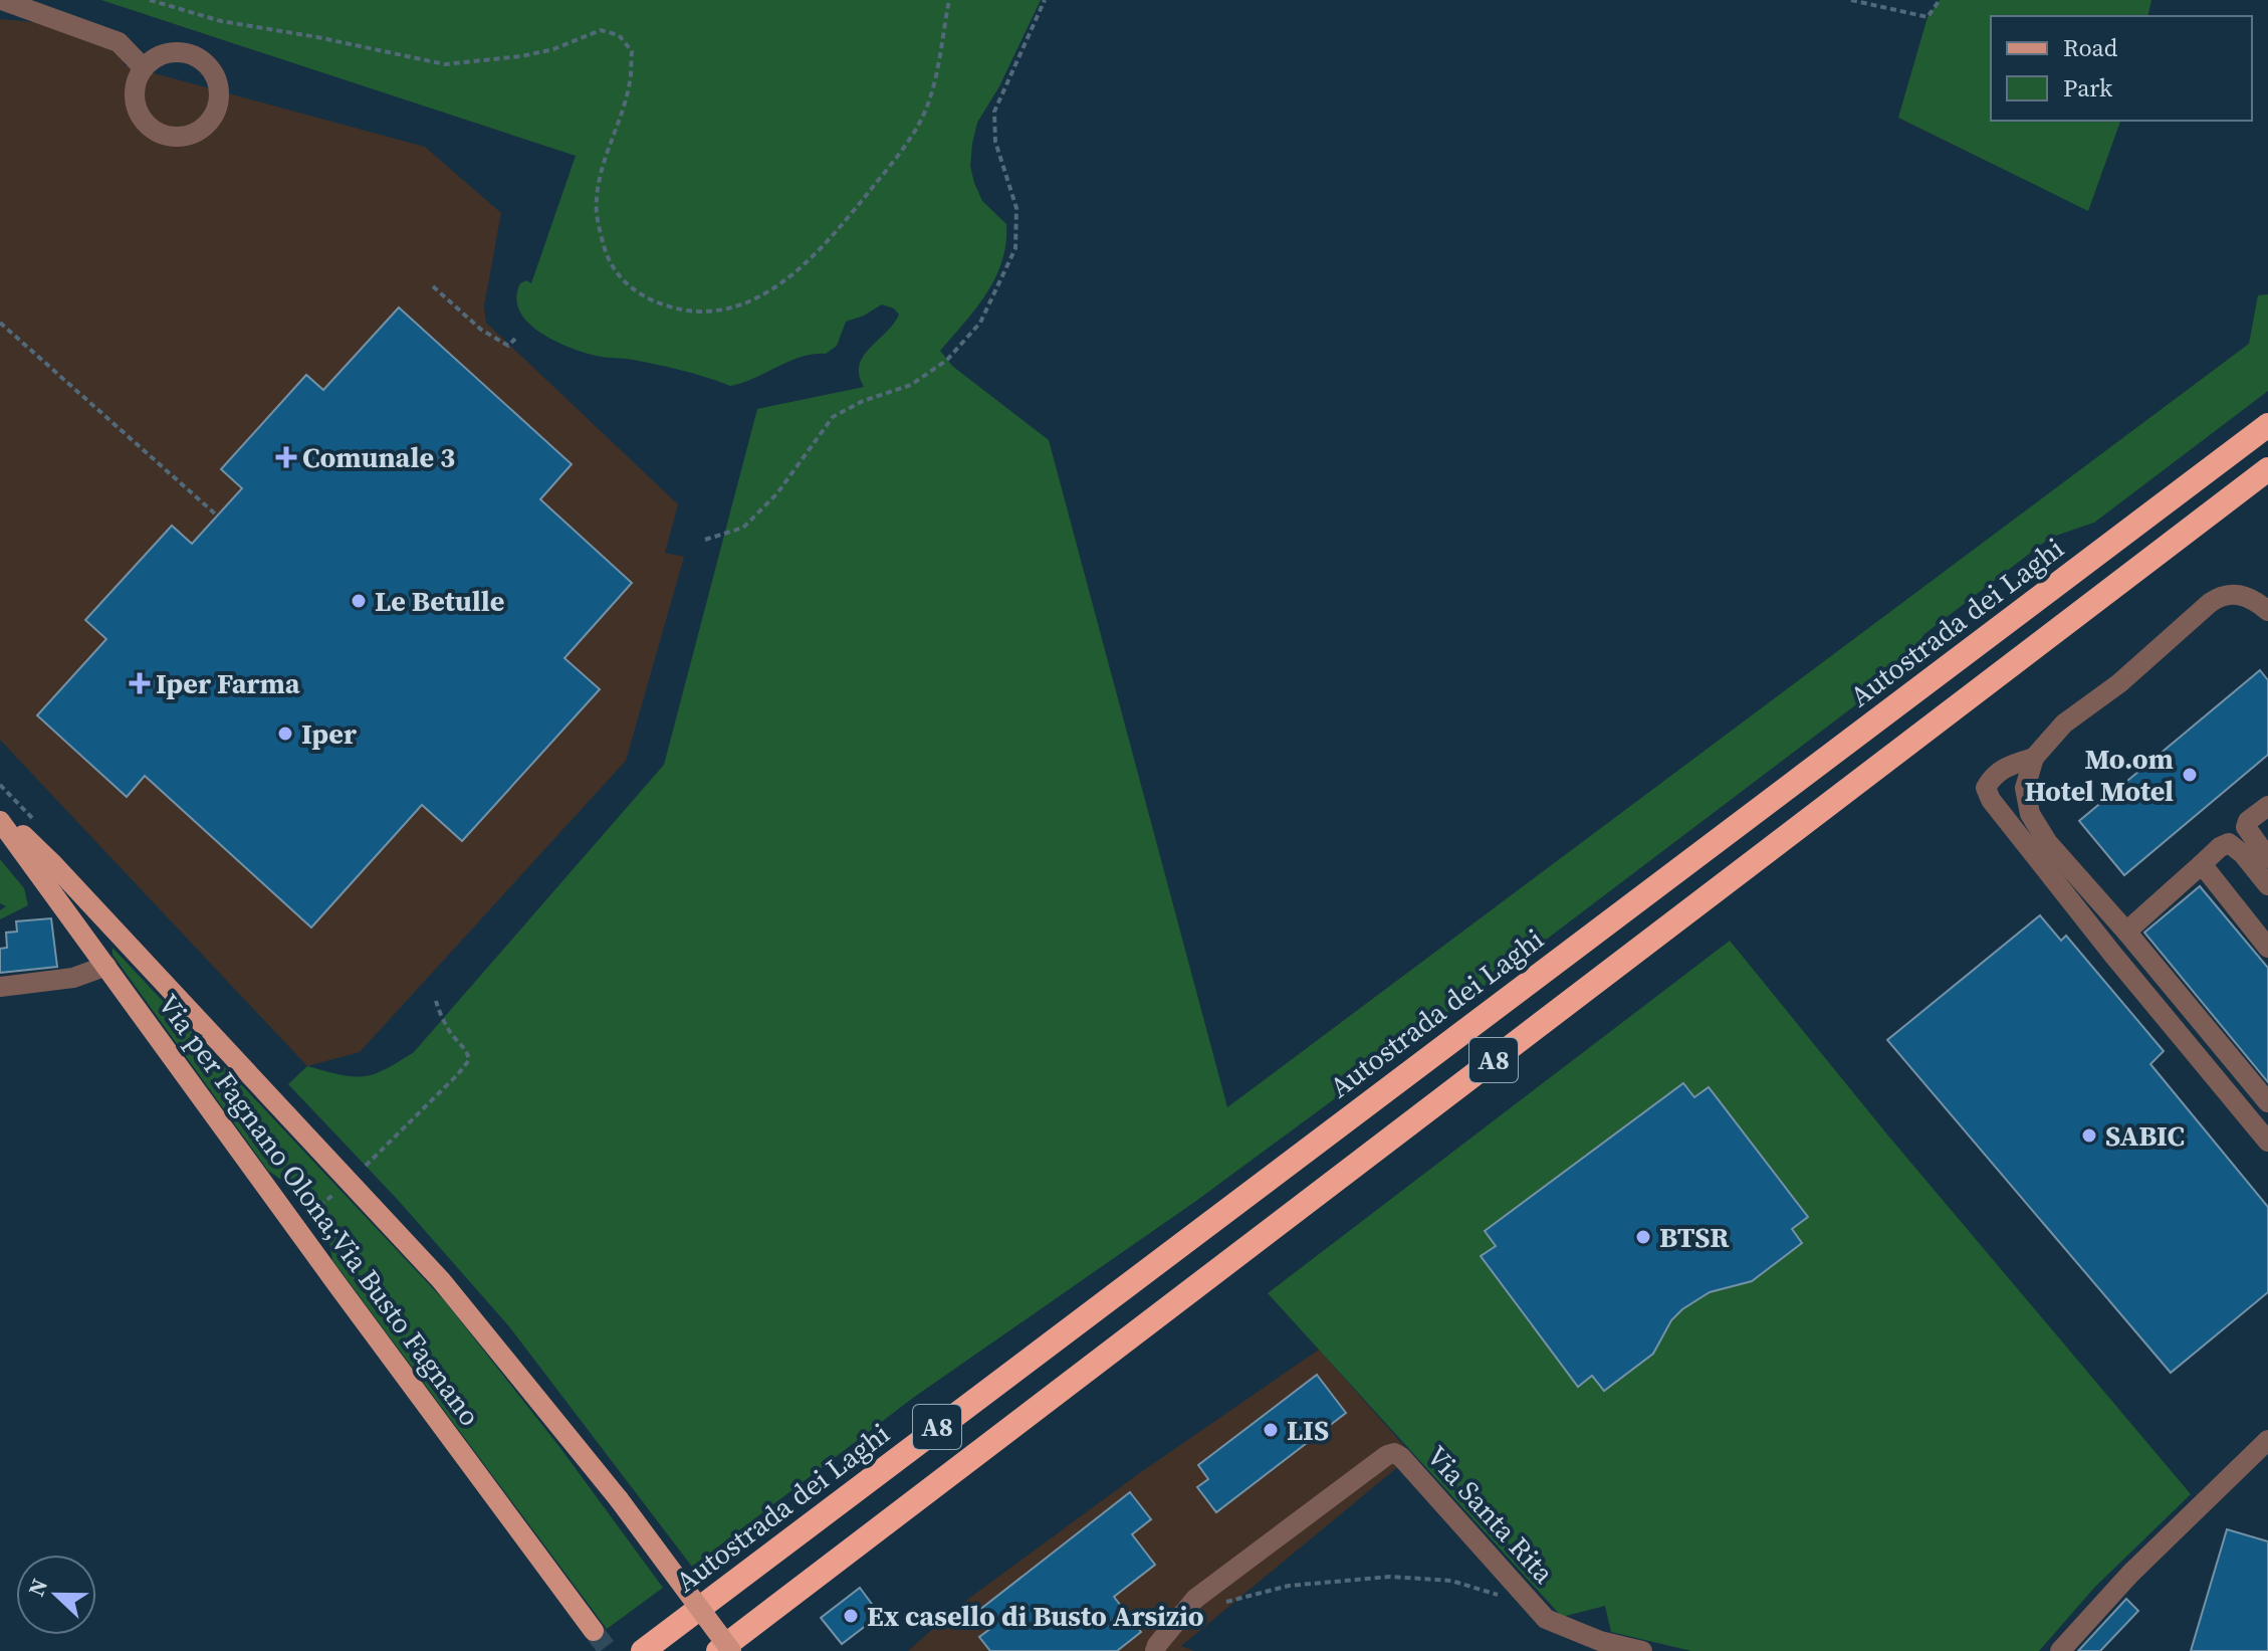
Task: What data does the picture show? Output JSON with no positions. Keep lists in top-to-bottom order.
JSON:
{
  "streets": {
    "highway": ["Autostrada dei Laghi", "A8"],
    "main road": ["Via per Fagnano Olona;Via Busto Fagnano"],
    "street": ["Via Santa Rita"]
  },
  "places": {
    "health": ["Comunale 3", "Iper Farma"],
    "other": [
      "Le Betulle",
      "Iper",
      "Mo.om Hotel Motel",
      "SABIC",
      "BTSR",
      "LIS",
      "Ex casello di Busto Arsizio"
    ]
  },
  "legend": ["Road", "Park"],
  "north": "left"
}
